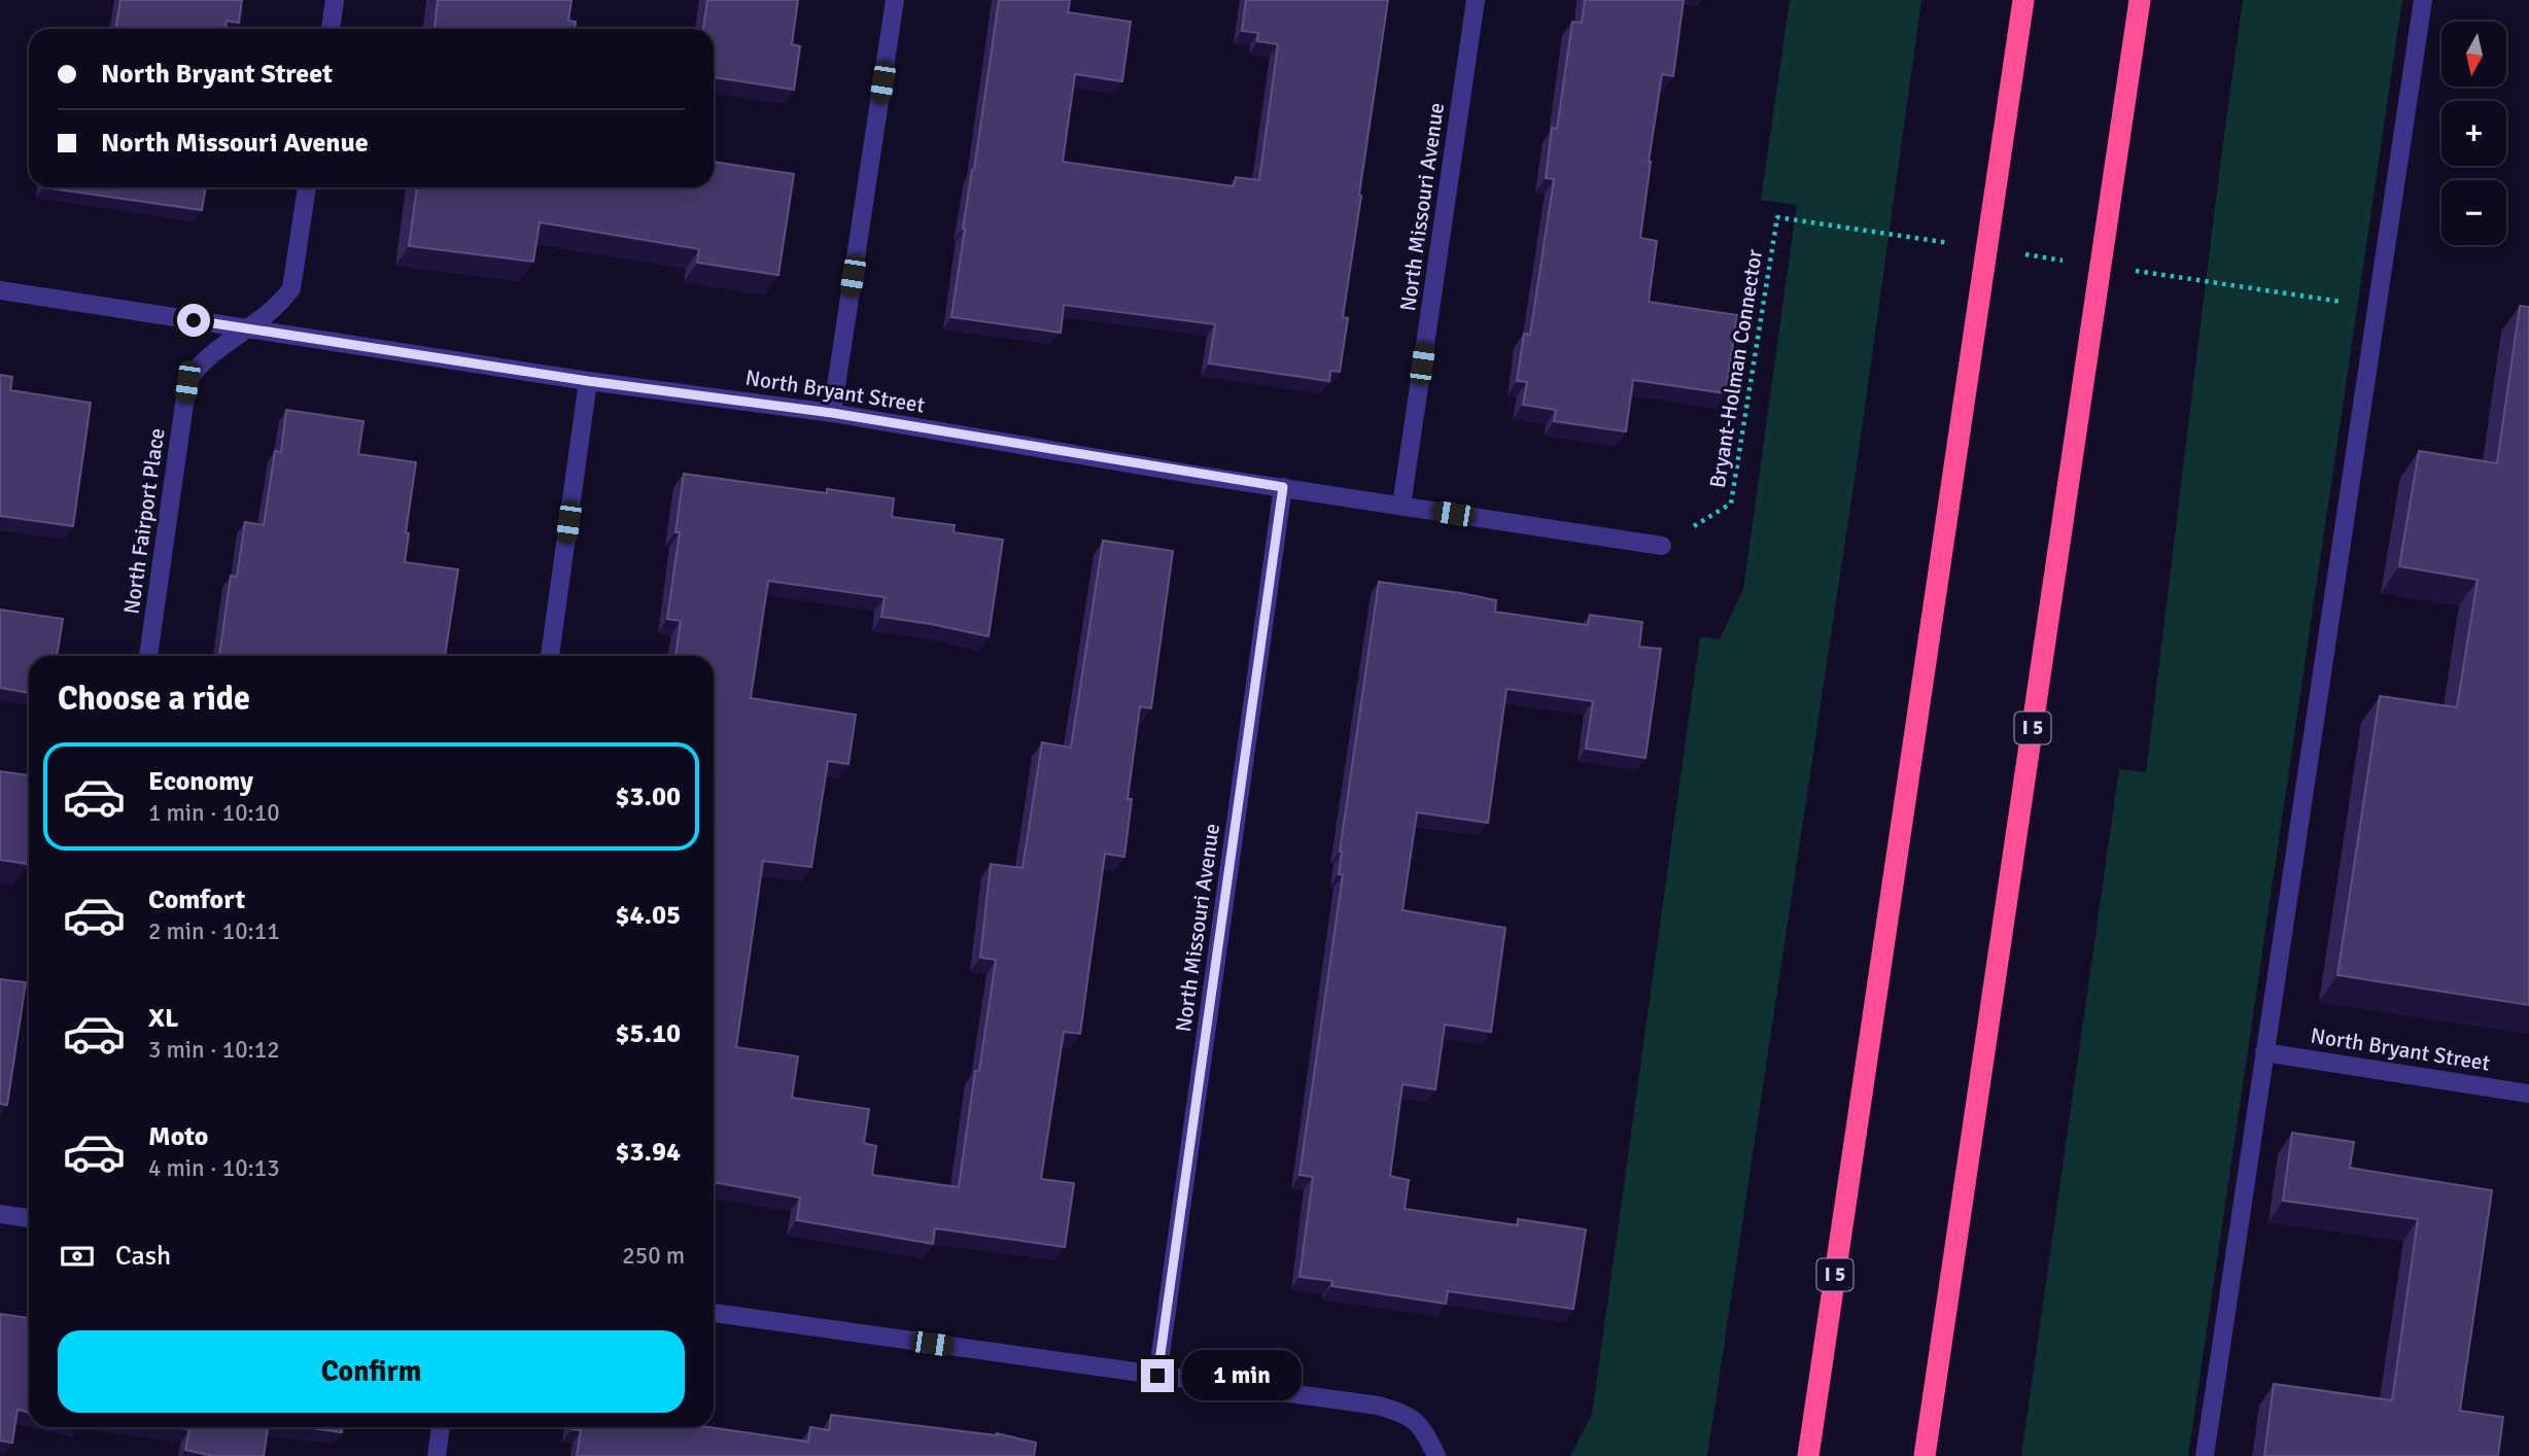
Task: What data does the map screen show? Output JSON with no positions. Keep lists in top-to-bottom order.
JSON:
{
  "streets": {
    "highway": ["I 5"],
    "street": ["North Missouri Avenue", "North Bryant Street", "North Fairport Place"],
    "path": ["Bryant-Holman Connector"]
  },
  "crossings": [
    ["North Missouri Avenue", "North Bryant Street"],
    ["Bryant-Holman Connector", "North Bryant Street"],
    ["North Bryant Street", "North Fairport Place"]
  ],
  "north": "bottom",
  "page": {
    "map_buttons": ["+", "−"],
    "banner": ["North Bryant Street", "North Missouri Avenue"],
    "heading": "Choose a ride",
    "list": [
      {
        "name": "Economy",
        "note": "1 min · 10:10",
        "value": "$3.00"
      },
      {
        "name": "Comfort",
        "note": "2 min · 10:11",
        "value": "$4.05"
      },
      {
        "name": "XL",
        "note": "3 min · 10:12",
        "value": "$5.10"
      },
      {
        "name": "Moto",
        "note": "4 min · 10:13",
        "value": "$3.94"
      }
    ],
    "pay": ["Cash", "250 m"],
    "buttons": "Confirm",
    "bubble": "1 min"
  }
}
